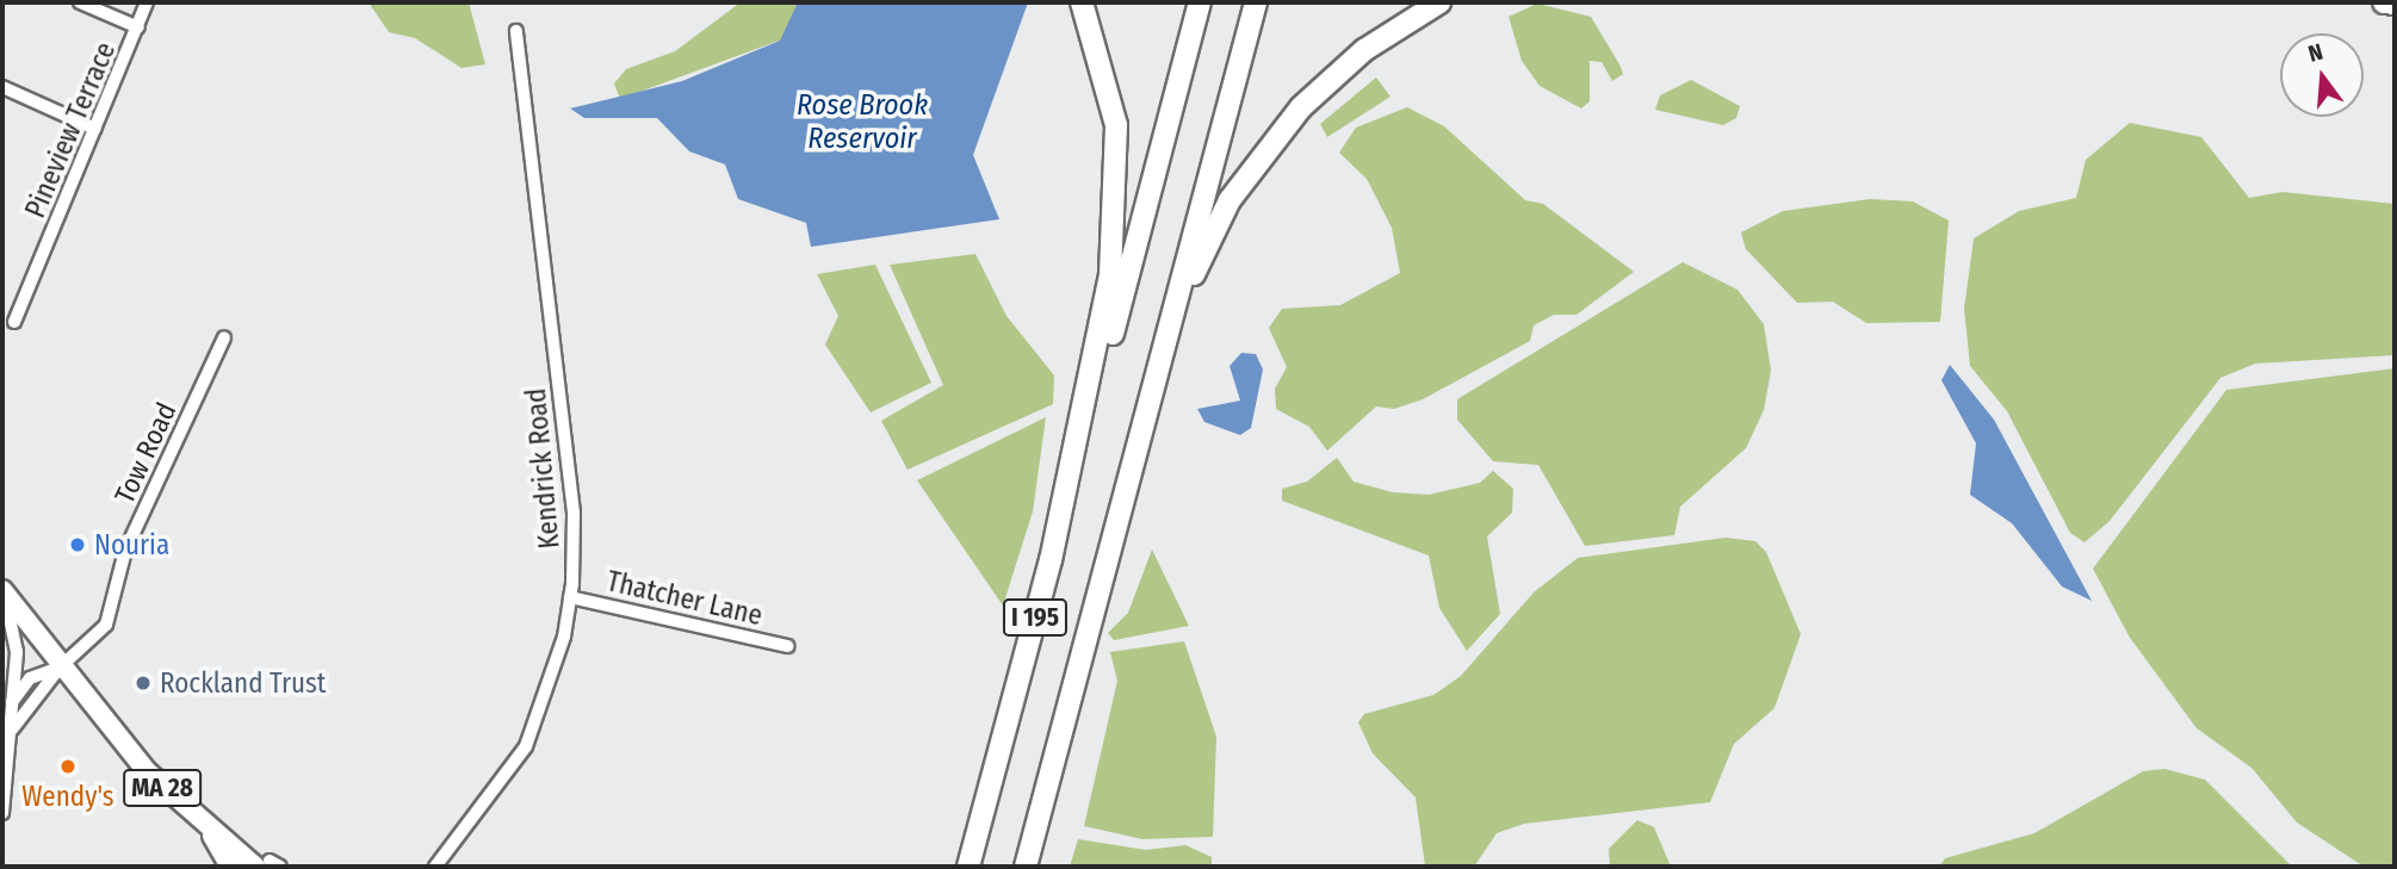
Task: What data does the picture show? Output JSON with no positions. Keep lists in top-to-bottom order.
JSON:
{
  "streets": {
    "highway": ["I 195"],
    "main road": ["MA 28"],
    "street": [
      "Pineview Terrace",
      "Tow Road",
      "Kendrick Road",
      "Thatcher Lane"
    ]
  },
  "crossings": [
    ["Tow Road", "MA 28"],
    ["Kendrick Road", "Thatcher Lane"]
  ],
  "water": ["Rose Brook Reservoir"],
  "places": ["Nouria", "Rockland Trust", "Wendy's"],
  "north": "top"
}
